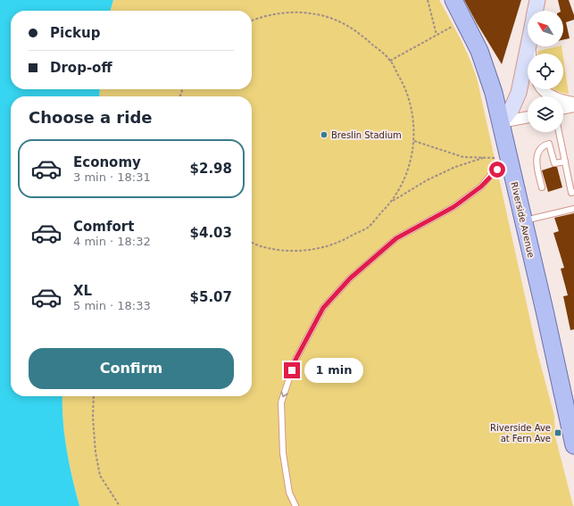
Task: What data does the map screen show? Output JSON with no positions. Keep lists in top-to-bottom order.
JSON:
{
  "streets": {
    "main road": ["Riverside Avenue"]
  },
  "places": {
    "other": ["Breslin Stadium"],
    "transit": ["Riverside Ave at Fern Ave"]
  },
  "north": "top left",
  "page": {
    "banner": ["Pickup", "Drop-off"],
    "heading": "Choose a ride",
    "list": [
      {
        "name": "Economy",
        "note": "3 min · 18:31",
        "value": "$2.98"
      },
      {
        "name": "Comfort",
        "note": "4 min · 18:32",
        "value": "$4.03"
      },
      {
        "name": "XL",
        "note": "5 min · 18:33",
        "value": "$5.07"
      }
    ],
    "buttons": "Confirm",
    "bubble": "1 min"
  }
}
